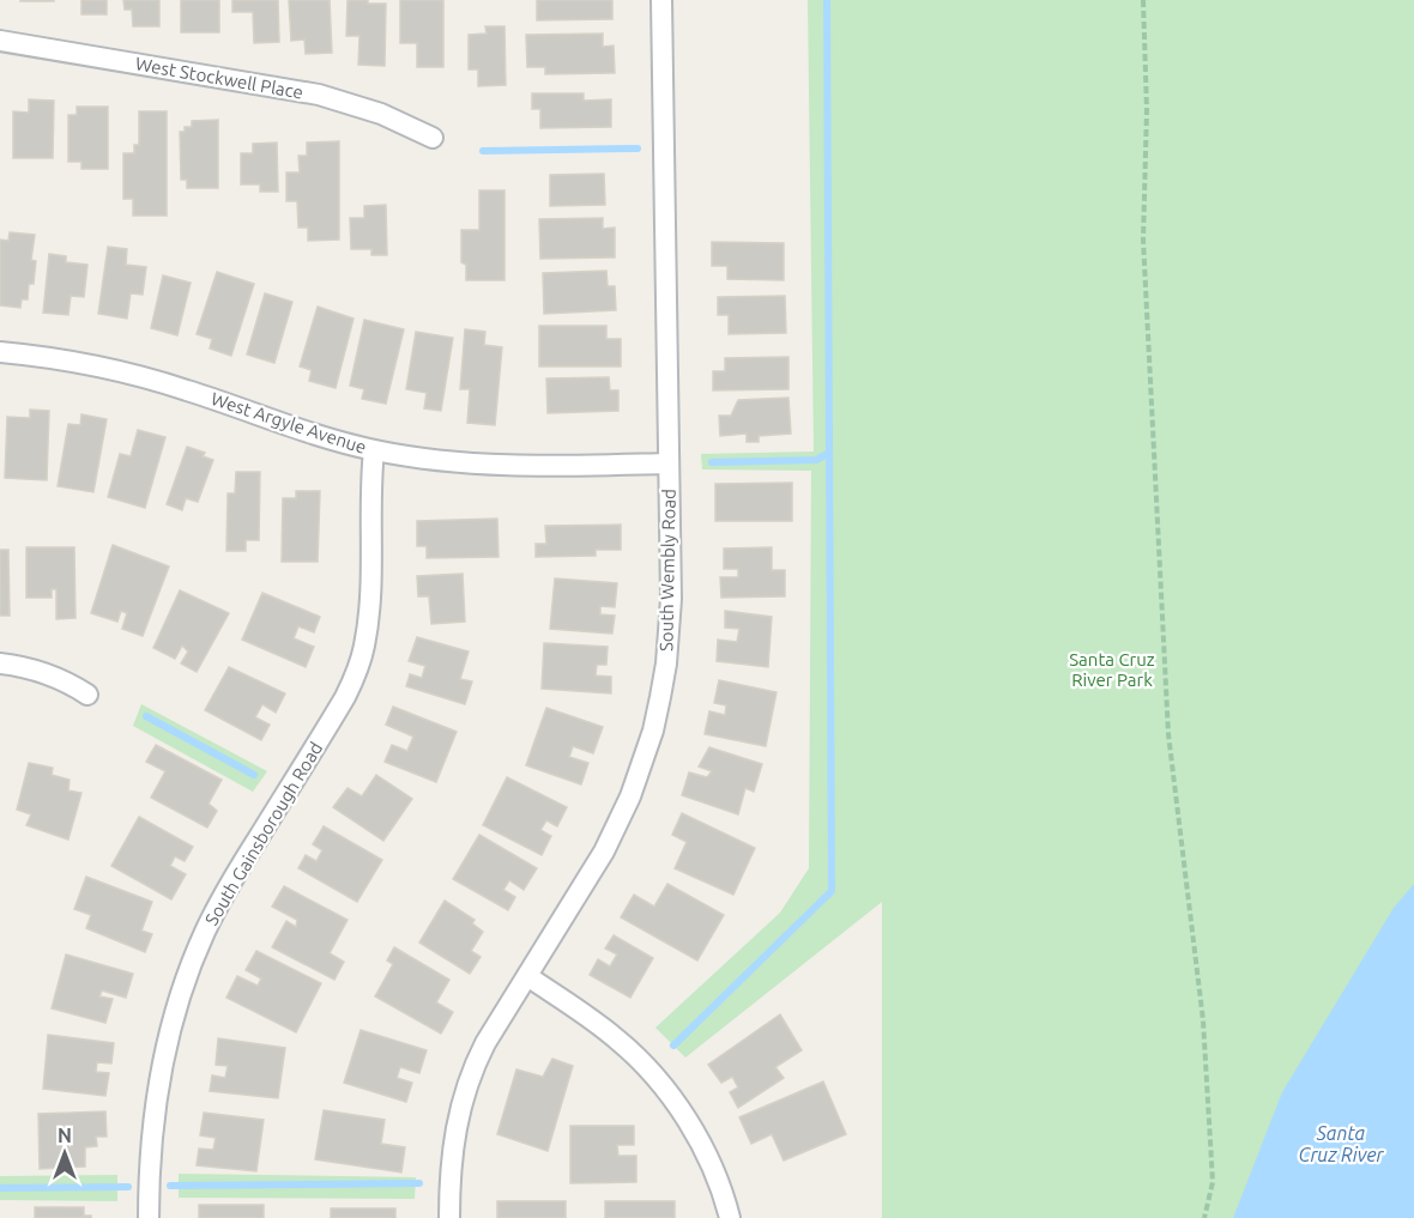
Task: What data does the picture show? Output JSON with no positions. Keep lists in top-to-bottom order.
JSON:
{
  "streets": {
    "street": [
      "West Stockwell Place",
      "West Argyle Avenue",
      "South Wembly Road",
      "South Gainsborough Road"
    ]
  },
  "crossings": [
    ["West Argyle Avenue", "South Wembly Road"],
    ["West Argyle Avenue", "South Gainsborough Road"]
  ],
  "water": ["Santa Cruz River"],
  "parks": ["Santa Cruz River Park"],
  "north": "top"
}
